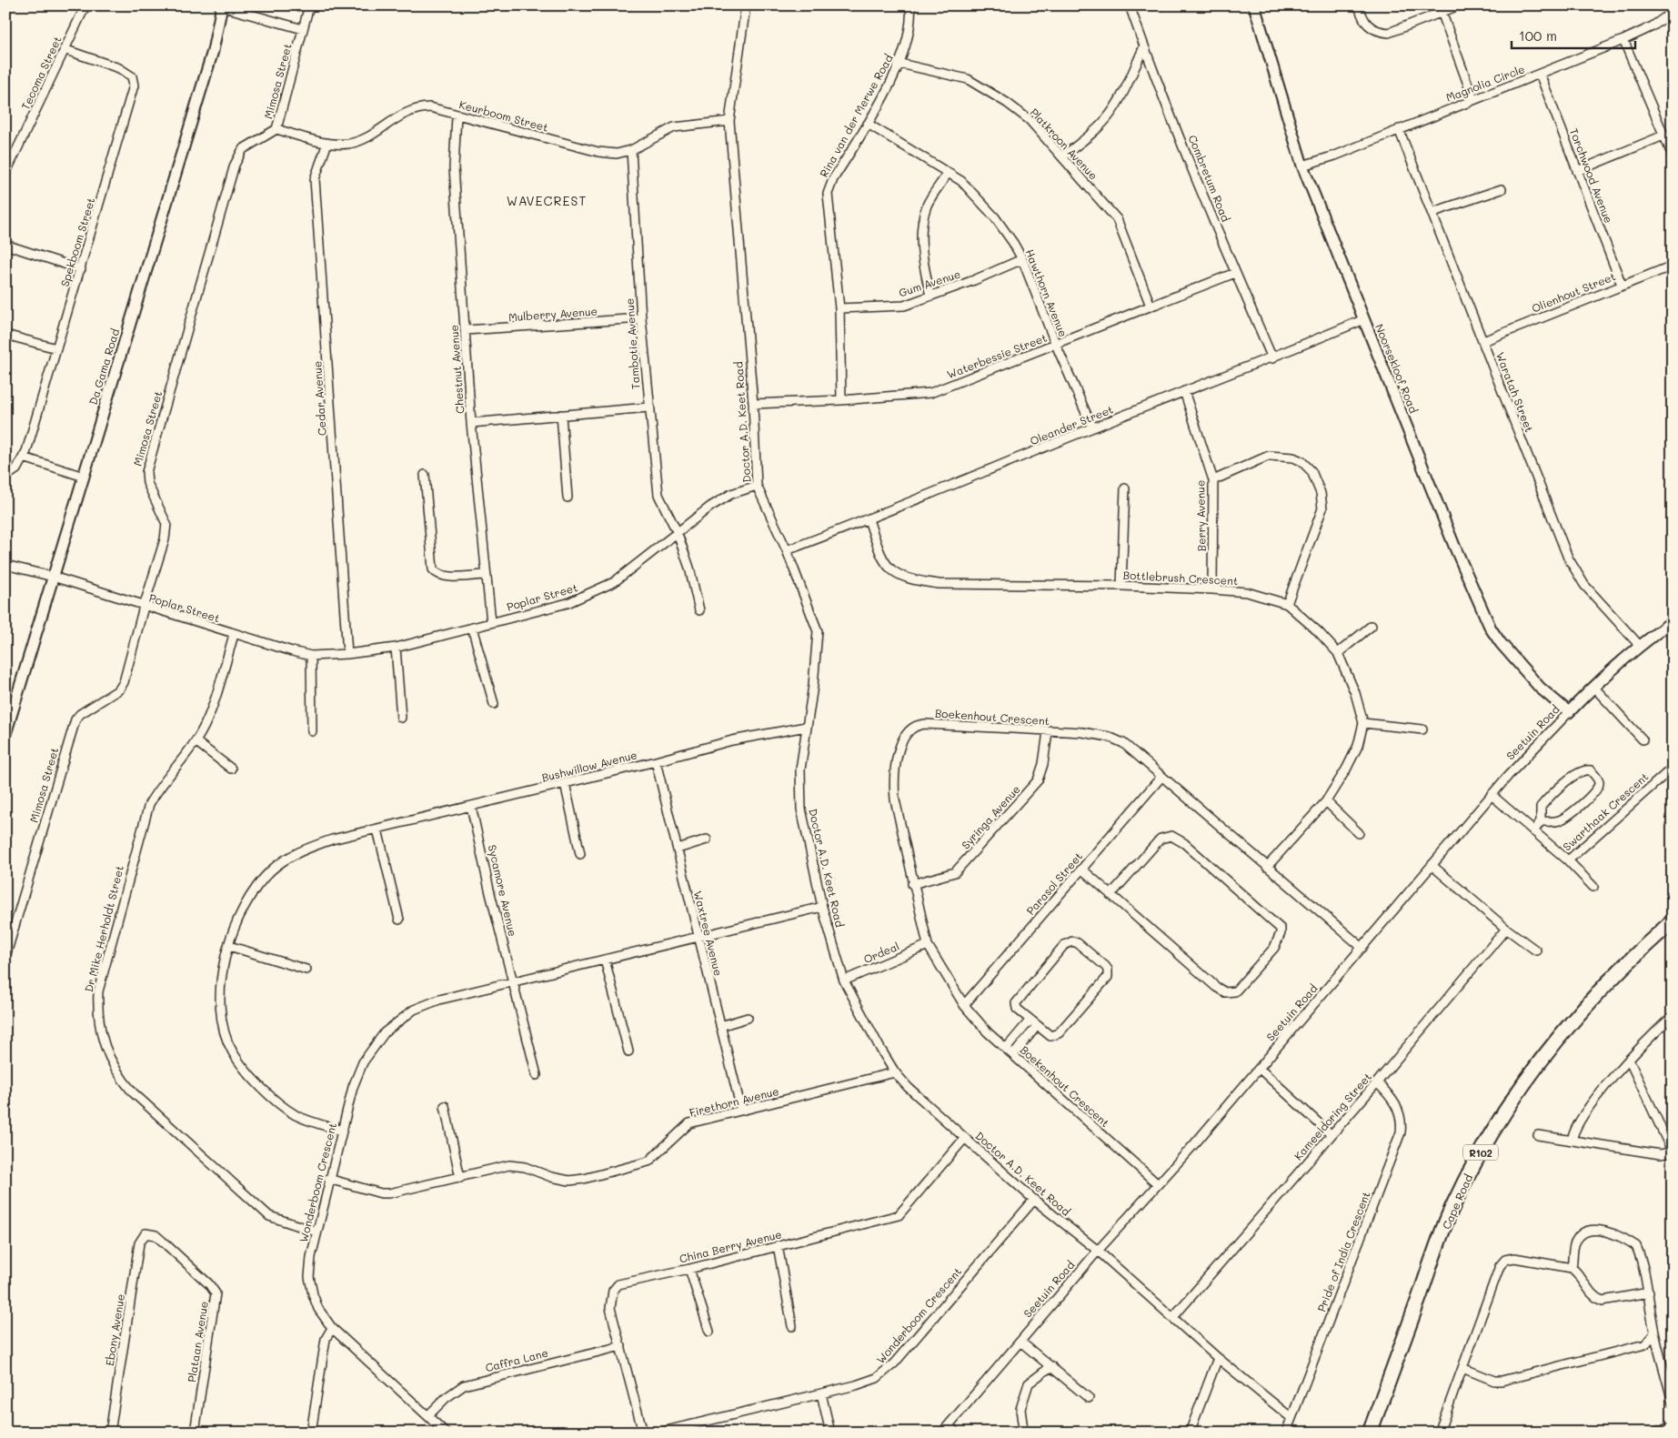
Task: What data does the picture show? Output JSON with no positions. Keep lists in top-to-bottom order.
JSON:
{
  "streets": {
    "main road": ["R102", "Cape Road"],
    "street": [
      "Tecoma Street",
      "Mimosa Street",
      "Magnolia Circle",
      "Keurboom Street",
      "Rina van der Merwe Road",
      "Platkroon Avenue",
      "Torchwood Avenue",
      "Combretum Road",
      "Spekboom Street",
      "Gum Avenue",
      "Olienhout Street",
      "Hawthorn Avenue",
      "Mulberry Avenue",
      "Tambotie Avenue",
      "Waterbessie Street",
      "Da Gama Road",
      "Noorsekloof Road",
      "Chestnut Avenue",
      "Waratah Street",
      "Cedar Avenue",
      "Doctor A.D. Keet Road",
      "Oleander Street",
      "Berry Avenue",
      "Bottlebrush Crescent",
      "Poplar Street",
      "Boekenhout Crescent",
      "Seetuin Road",
      "Bushwillow Avenue",
      "Swarthaak Crescent",
      "Syringa Avenue",
      "Parasol Street",
      "Sycamore Avenue",
      "Dr Mike Herholdt Street",
      "Waxtree Avenue",
      "Ordeal",
      "Firethorn Avenue",
      "Kameeldoring Street",
      "Wonderboom Crescent",
      "China Berry Avenue",
      "Pride of India Crescent",
      "Ebony Avenue",
      "Plataan Avenue",
      "Caffra Lane"
    ]
  },
  "crossings": [
    ["Tecoma Street", "Spekboom Street"],
    ["Mimosa Street", "Keurboom Street"],
    ["Mimosa Street", "Poplar Street"],
    ["Magnolia Circle", "Torchwood Avenue"],
    ["Magnolia Circle", "Noorsekloof Road"],
    ["Magnolia Circle", "Waratah Street"],
    ["Keurboom Street", "Tambotie Avenue"],
    ["Keurboom Street", "Chestnut Avenue"],
    ["Keurboom Street", "Cedar Avenue"],
    ["Keurboom Street", "Doctor A.D. Keet Road"],
    ["Rina van der Merwe Road", "Platkroon Avenue"],
    ["Rina van der Merwe Road", "Gum Avenue"],
    ["Rina van der Merwe Road", "Hawthorn Avenue"],
    ["Rina van der Merwe Road", "Waterbessie Street"],
    ["Platkroon Avenue", "Waterbessie Street"],
    ["Torchwood Avenue", "Olienhout Street"],
    ["Combretum Road", "Waterbessie Street"],
    ["Combretum Road", "Oleander Street"],
    ["Gum Avenue", "Hawthorn Avenue"],
    ["Olienhout Street", "Waratah Street"],
    ["Hawthorn Avenue", "Waterbessie Street"],
    ["Hawthorn Avenue", "Oleander Street"],
    ["Mulberry Avenue", "Tambotie Avenue"],
    ["Mulberry Avenue", "Chestnut Avenue"],
    ["Tambotie Avenue", "Poplar Street"],
    ["Waterbessie Street", "Doctor A.D. Keet Road"],
    ["Da Gama Road", "Poplar Street"],
    ["Noorsekloof Road", "Oleander Street"],
    ["Noorsekloof Road", "Seetuin Road"],
    ["Chestnut Avenue", "Poplar Street"],
    ["Waratah Street", "Seetuin Road"],
    ["Cedar Avenue", "Poplar Street"],
    ["Doctor A.D. Keet Road", "Oleander Street"],
    ["Doctor A.D. Keet Road", "Poplar Street"],
    ["Doctor A.D. Keet Road", "Seetuin Road"],
    ["Doctor A.D. Keet Road", "Bushwillow Avenue"],
    ["Doctor A.D. Keet Road", "Ordeal"],
    ["Doctor A.D. Keet Road", "Firethorn Avenue"],
    ["Doctor A.D. Keet Road", "Kameeldoring Street"],
    ["Doctor A.D. Keet Road", "Wonderboom Crescent"],
    ["Doctor A.D. Keet Road", "China Berry Avenue"],
    ["Doctor A.D. Keet Road", "Pride of India Crescent"],
    ["Oleander Street", "Berry Avenue"],
    ["Oleander Street", "Bottlebrush Crescent"],
    ["Berry Avenue", "Bottlebrush Crescent"],
    ["Bottlebrush Crescent", "Boekenhout Crescent"],
    ["Poplar Street", "Dr Mike Herholdt Street"],
    ["Boekenhout Crescent", "Seetuin Road"],
    ["Boekenhout Crescent", "Syringa Avenue"],
    ["Boekenhout Crescent", "Parasol Street"],
    ["Boekenhout Crescent", "Ordeal"],
    ["Seetuin Road", "Swarthaak Crescent"],
    ["Bushwillow Avenue", "Sycamore Avenue"],
    ["Bushwillow Avenue", "Waxtree Avenue"],
    ["Bushwillow Avenue", "Wonderboom Crescent"],
    ["Sycamore Avenue", "Wonderboom Crescent"],
    ["Dr Mike Herholdt Street", "Wonderboom Crescent"],
    ["Waxtree Avenue", "Firethorn Avenue"],
    ["Waxtree Avenue", "Wonderboom Crescent"],
    ["Firethorn Avenue", "Wonderboom Crescent"],
    ["Kameeldoring Street", "Pride of India Crescent"],
    ["Wonderboom Crescent", "Caffra Lane"],
    ["China Berry Avenue", "Caffra Lane"],
    ["Ebony Avenue", "Plataan Avenue"]
  ],
  "districts": ["WAVECREST"],
  "scale_bar": "100 m"
}
